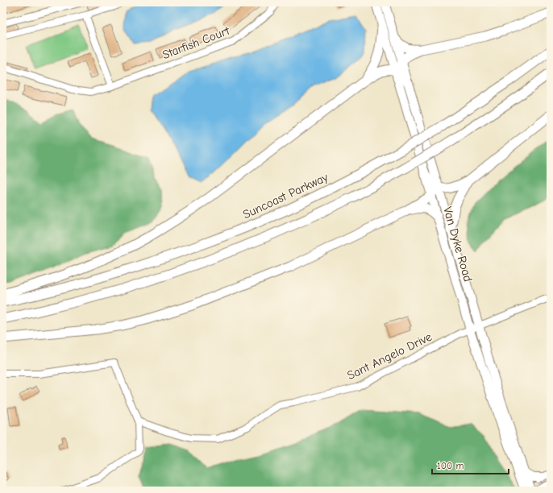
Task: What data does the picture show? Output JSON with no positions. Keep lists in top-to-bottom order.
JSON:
{
  "streets": {
    "highway": ["Suncoast Parkway"],
    "main road": ["Van Dyke Road"],
    "street": ["Starfish Court", "Sant Angelo Drive"]
  },
  "crossings": [
    ["Van Dyke Road", "Sant Angelo Drive"]
  ],
  "scale_bar": "100 m"
}
